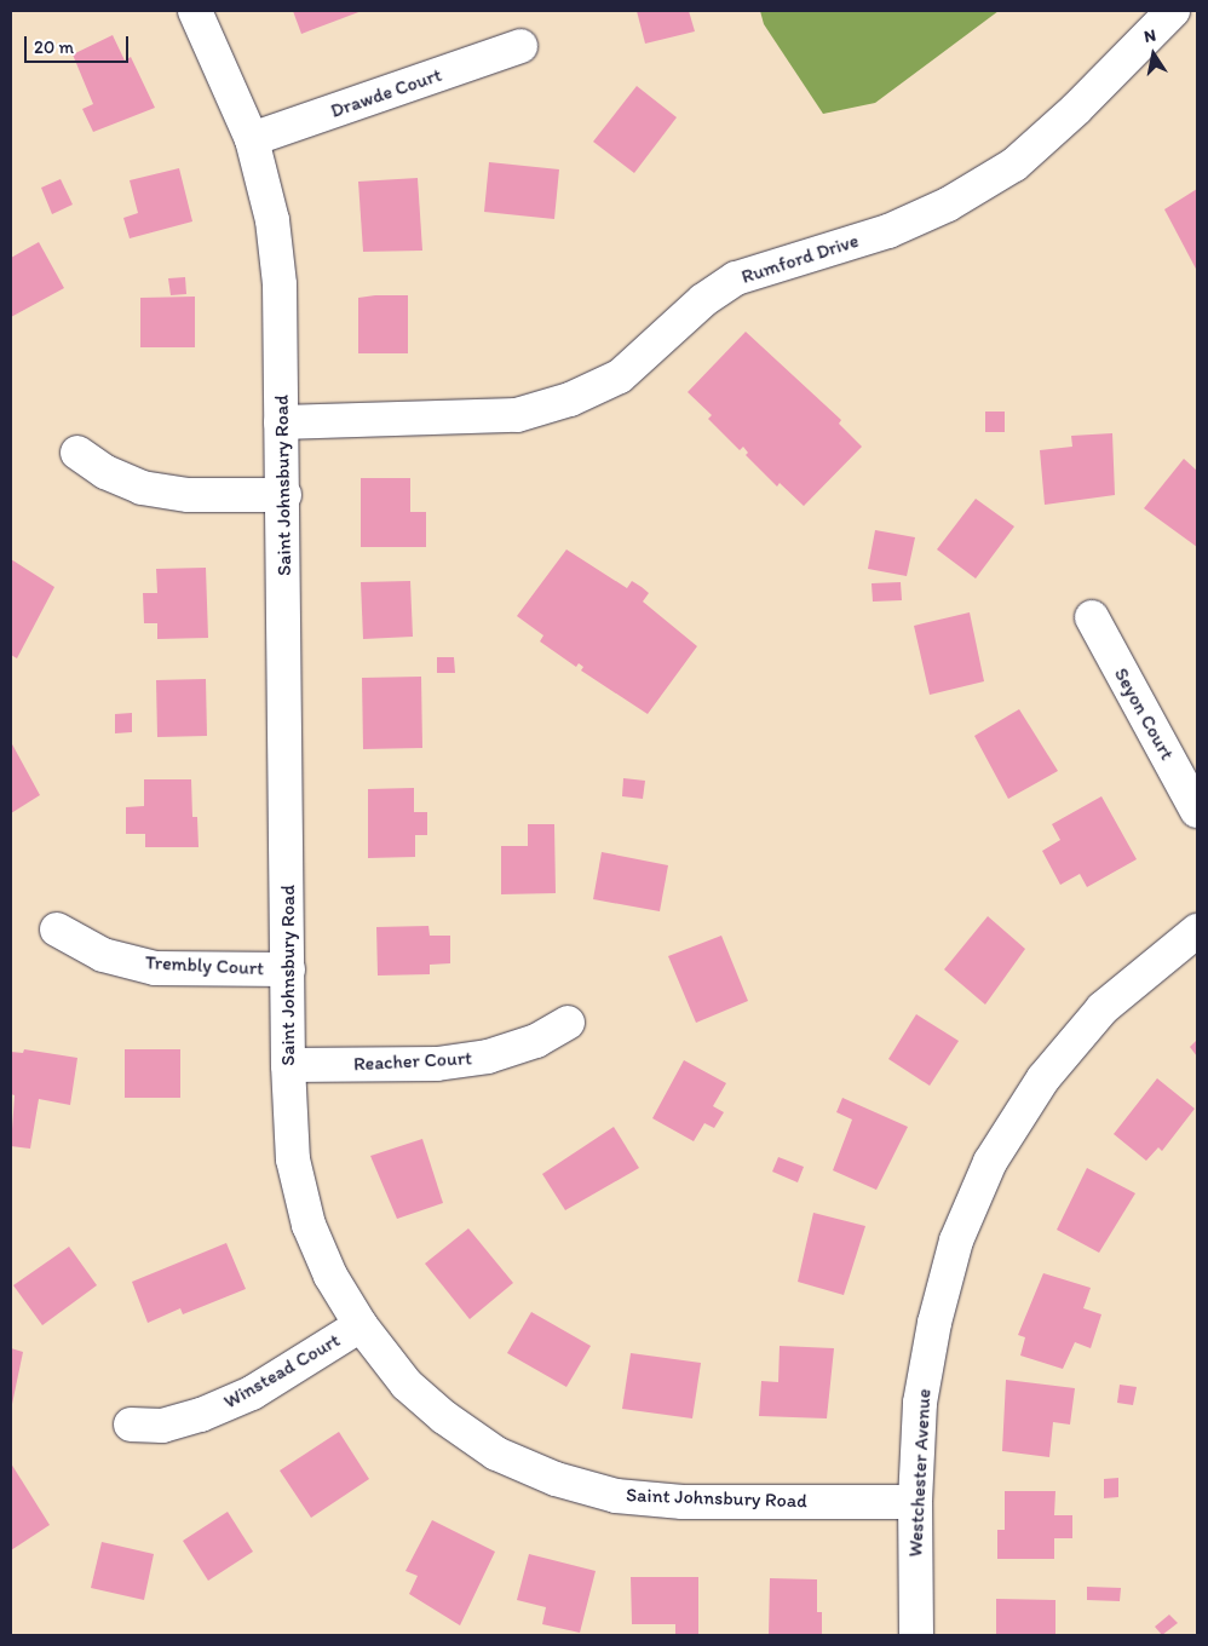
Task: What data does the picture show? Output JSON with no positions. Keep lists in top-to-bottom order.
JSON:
{
  "streets": {
    "street": [
      "Drawde Court",
      "Rumford Drive",
      "Saint Johnsbury Road",
      "Seyon Court",
      "Trembly Court",
      "Reacher Court",
      "Winstead Court",
      "Westchester Avenue"
    ]
  },
  "crossings": [
    ["Drawde Court", "Saint Johnsbury Road"],
    ["Rumford Drive", "Saint Johnsbury Road"],
    ["Saint Johnsbury Road", "Trembly Court"],
    ["Saint Johnsbury Road", "Reacher Court"],
    ["Saint Johnsbury Road", "Winstead Court"],
    ["Saint Johnsbury Road", "Westchester Avenue"]
  ],
  "scale_bar": "20 m",
  "north": "top"
}
